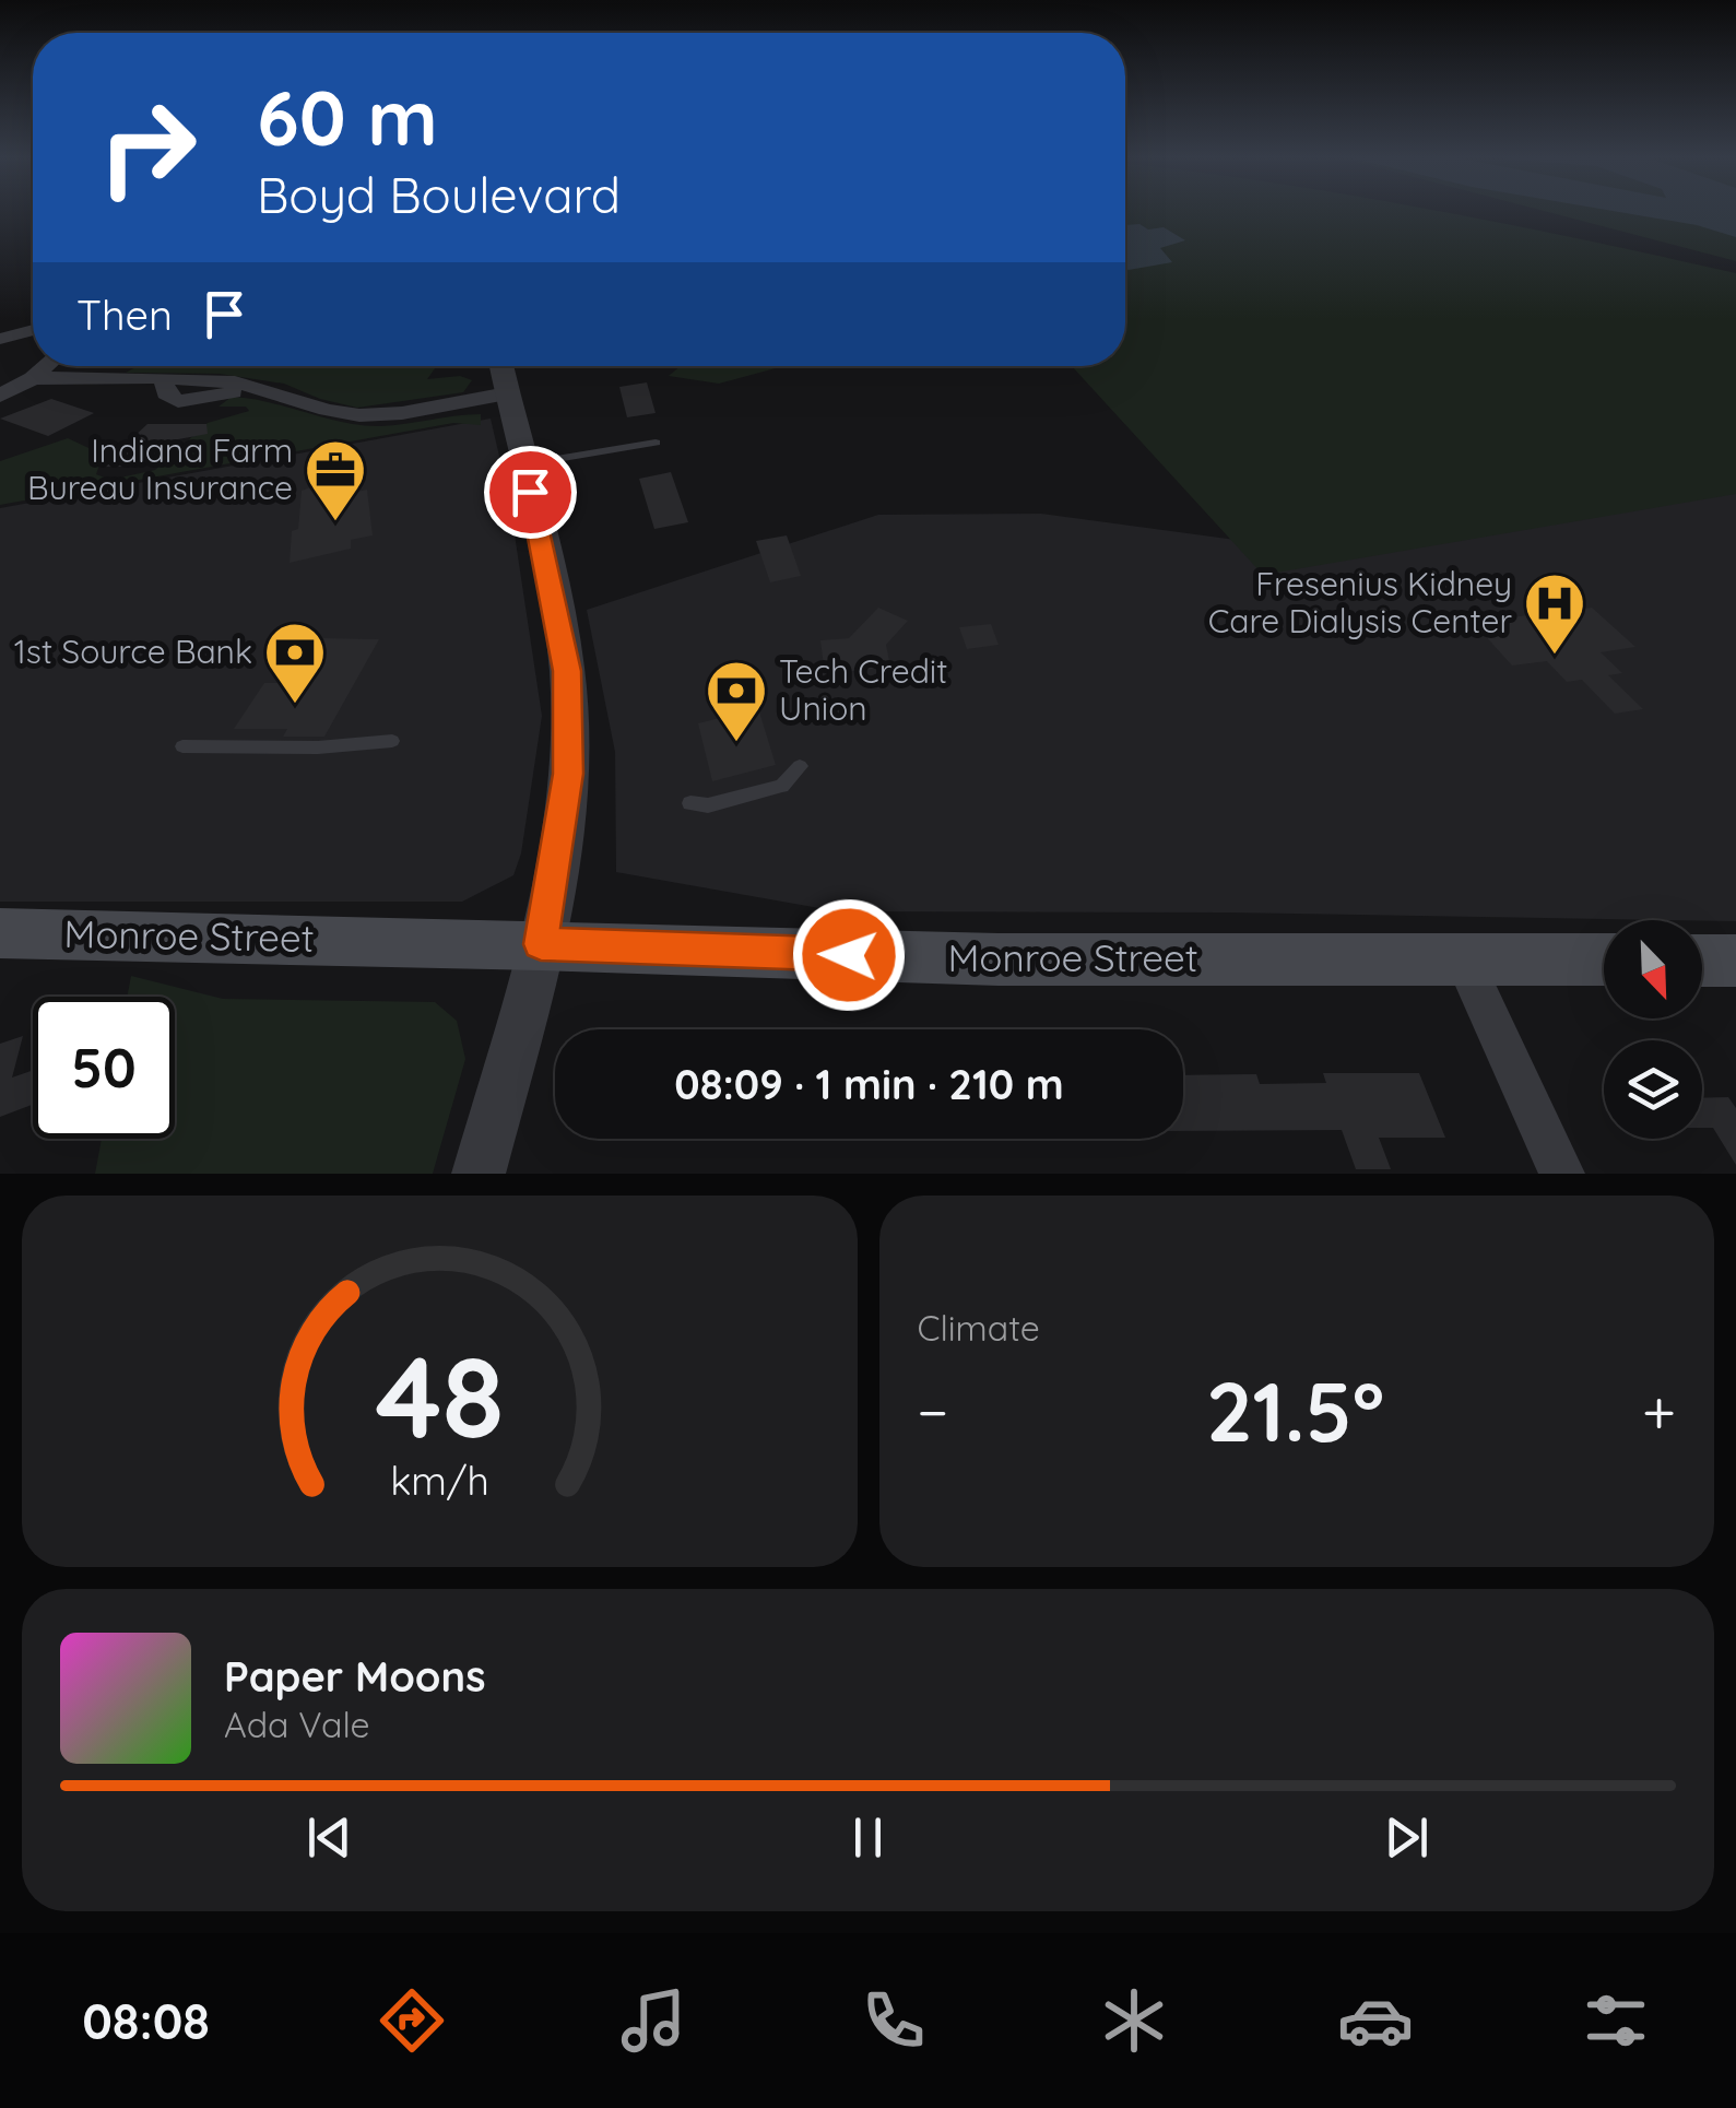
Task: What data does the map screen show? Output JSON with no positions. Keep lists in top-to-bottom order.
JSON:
{
  "streets": {
    "main road": ["Monroe Street"]
  },
  "places": {
    "office": ["Indiana Farm Bureau Insurance"],
    "hospital": ["Fresenius Kidney Care Dialysis Center"],
    "bank": ["1st Source Bank", "Tech Credit Union"]
  },
  "north": "bottom right",
  "page": {
    "turn": ["60 m", "Boyd Boulevard"],
    "then": "Then",
    "limit": "50",
    "trip": "08:09 · 1 min · 210 m",
    "tile": "Climate",
    "heat": ["−", "21.5°", "+"],
    "song": ["Paper Moons", "Ada Vale"],
    "tabs": "08:08",
    "gauge": ["48", "km/h"]
  }
}
